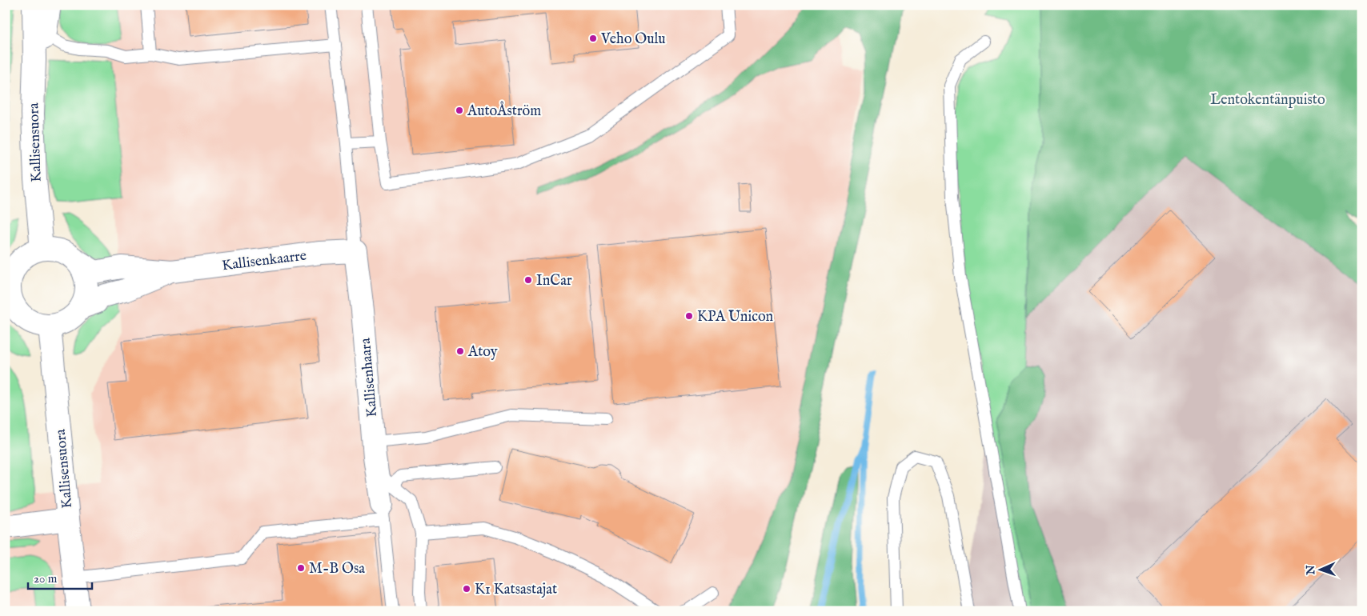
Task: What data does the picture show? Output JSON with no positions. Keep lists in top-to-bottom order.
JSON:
{
  "streets": {
    "street": ["Kallisensuora", "Kallisenkaarre", "Kallisenhaara"]
  },
  "crossings": [
    ["Kallisensuora", "Kallisenkaarre"],
    ["Kallisenkaarre", "Kallisenhaara"]
  ],
  "parks": ["Lentokentänpuisto"],
  "places": [
    "Veho Oulu",
    "AutoÅström",
    "InCar",
    "KPA Unicon",
    "Atoy",
    "M-B Osa",
    "K1 Katsastajat"
  ],
  "scale_bar": "20 m",
  "north": "left"
}
